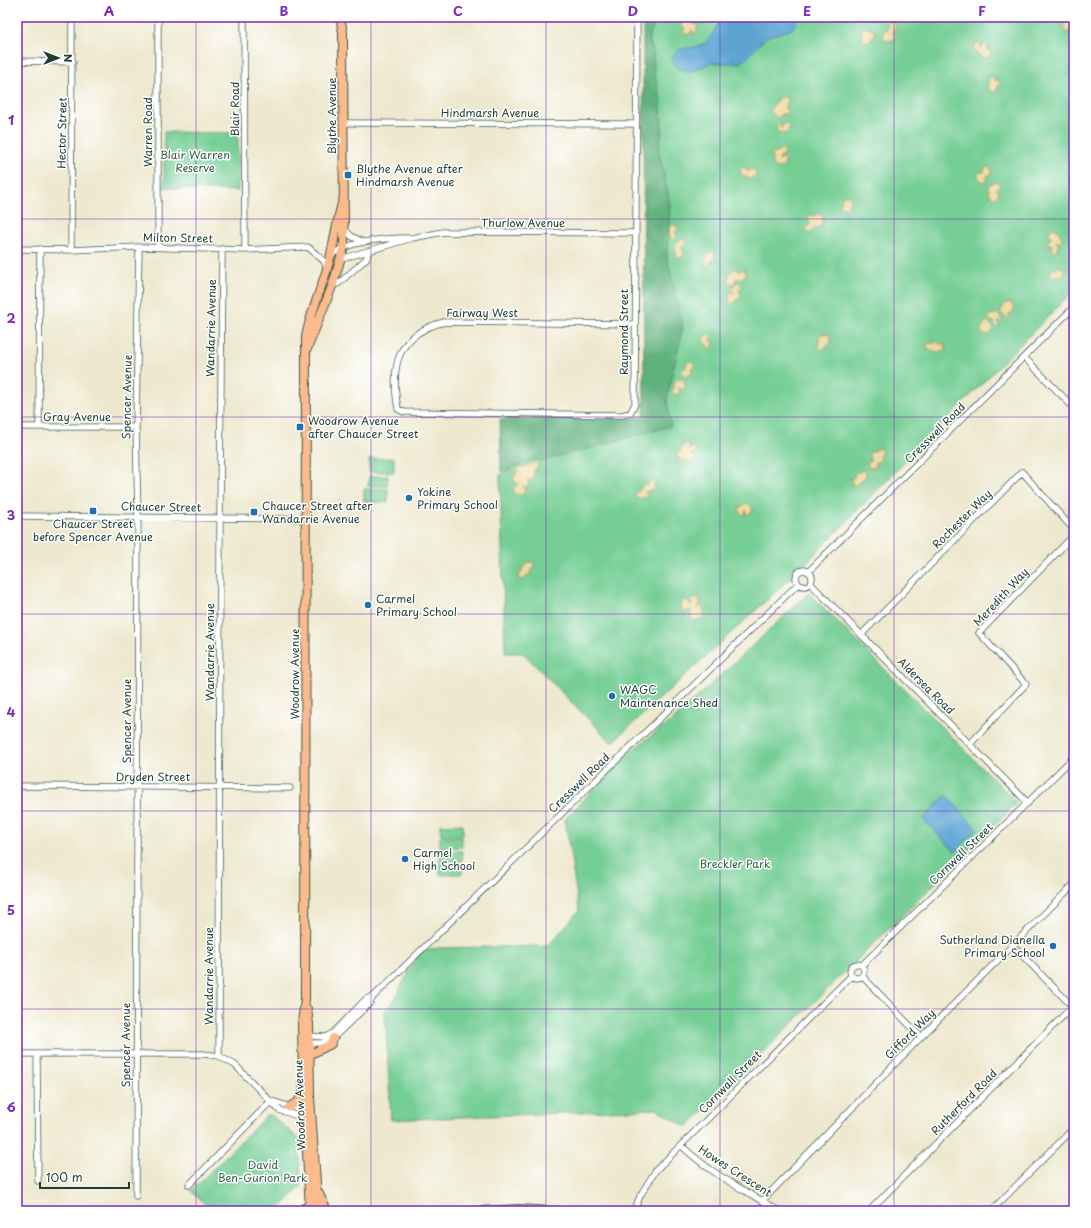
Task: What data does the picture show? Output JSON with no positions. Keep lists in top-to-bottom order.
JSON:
{
  "streets": {
    "main road": ["Blythe Avenue", "Woodrow Avenue"],
    "street": [
      "Blair Road",
      "Hindmarsh Avenue",
      "Warren Road",
      "Hector Street",
      "Thurlow Avenue",
      "Milton Street",
      "Fairway West",
      "Wandarrie Avenue",
      "Raymond Street",
      "Spencer Avenue",
      "Gray Avenue",
      "Cresswell Road",
      "Chaucer Street",
      "Rochester Way",
      "Meredith Way",
      "Aldersea Road",
      "Dryden Street",
      "Cornwall Street",
      "Gifford Way",
      "Rutherford Road",
      "Howes Crescent"
    ]
  },
  "crossings": [
    ["Blair Road", "Milton Street"],
    ["Hindmarsh Avenue", "Blythe Avenue"],
    ["Hindmarsh Avenue", "Raymond Street"],
    ["Blythe Avenue", "Thurlow Avenue"],
    ["Blythe Avenue", "Milton Street"],
    ["Blythe Avenue", "Woodrow Avenue"],
    ["Warren Road", "Milton Street"],
    ["Hector Street", "Milton Street"],
    ["Thurlow Avenue", "Raymond Street"],
    ["Milton Street", "Wandarrie Avenue"],
    ["Milton Street", "Spencer Avenue"],
    ["Milton Street", "Woodrow Avenue"],
    ["Fairway West", "Raymond Street"],
    ["Wandarrie Avenue", "Chaucer Street"],
    ["Wandarrie Avenue", "Dryden Street"],
    ["Spencer Avenue", "Gray Avenue"],
    ["Spencer Avenue", "Chaucer Street"],
    ["Spencer Avenue", "Dryden Street"],
    ["Cresswell Road", "Woodrow Avenue"],
    ["Cresswell Road", "Aldersea Road"],
    ["Chaucer Street", "Woodrow Avenue"],
    ["Rochester Way", "Aldersea Road"],
    ["Meredith Way", "Aldersea Road"],
    ["Aldersea Road", "Cornwall Street"],
    ["Cornwall Street", "Howes Crescent"],
    ["Gifford Way", "Howes Crescent"]
  ],
  "parks": ["Blair Warren Reserve", "Breckler Park", "David Ben-Gurion Park"],
  "places": {
    "transit": [
      "Blythe Avenue after Hindmarsh Avenue",
      "Woodrow Avenue after Chaucer Street",
      "Chaucer Street before Spencer Avenue",
      "Chaucer Street after Wandarrie Avenue"
    ],
    "other": [
      "Yokine Primary School",
      "Carmel Primary School",
      "WAGC Maintenance Shed",
      "Carmel High School",
      "Sutherland Dianella Primary School"
    ]
  },
  "scale_bar": "100 m",
  "north": "right",
  "grid": {
    "columns": [
      "A",
      "B",
      "C",
      "D",
      "E",
      "F"
    ],
    "rows": [
      "1",
      "2",
      "3",
      "4",
      "5",
      "6"
    ]
  }
}
